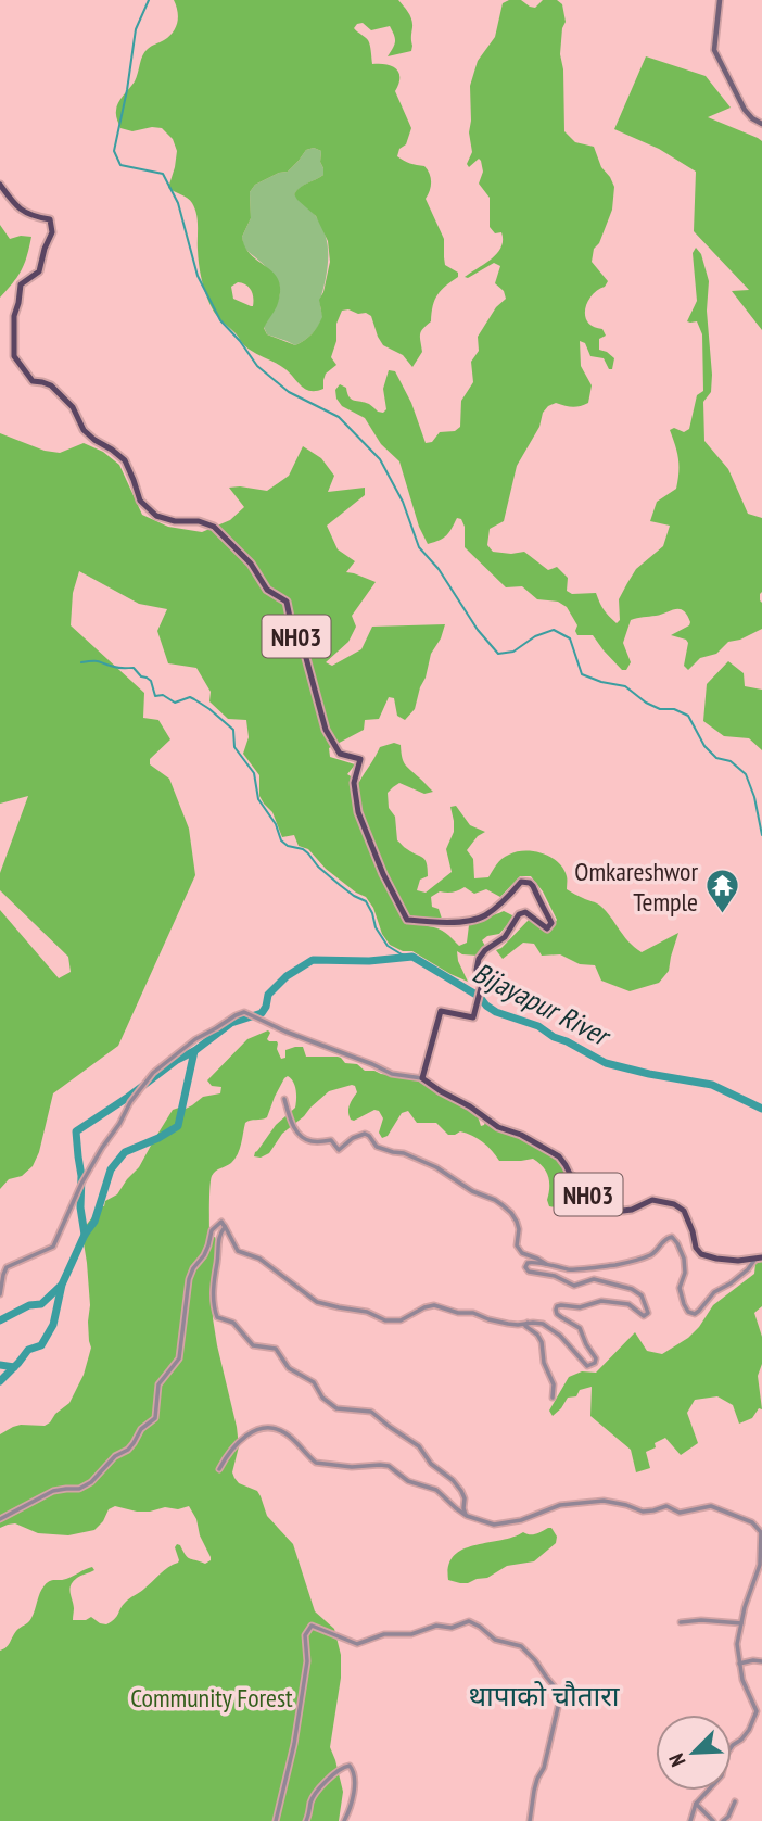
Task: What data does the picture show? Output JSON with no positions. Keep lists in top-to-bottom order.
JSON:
{
  "streets": {
    "main road": ["NH03"]
  },
  "districts": ["थापाको चौतारा"],
  "water": ["Bijayapur River"],
  "parks": ["Community Forest"],
  "places": {
    "temple": ["Omkareshwor Temple"]
  },
  "north": "bottom left"
}
